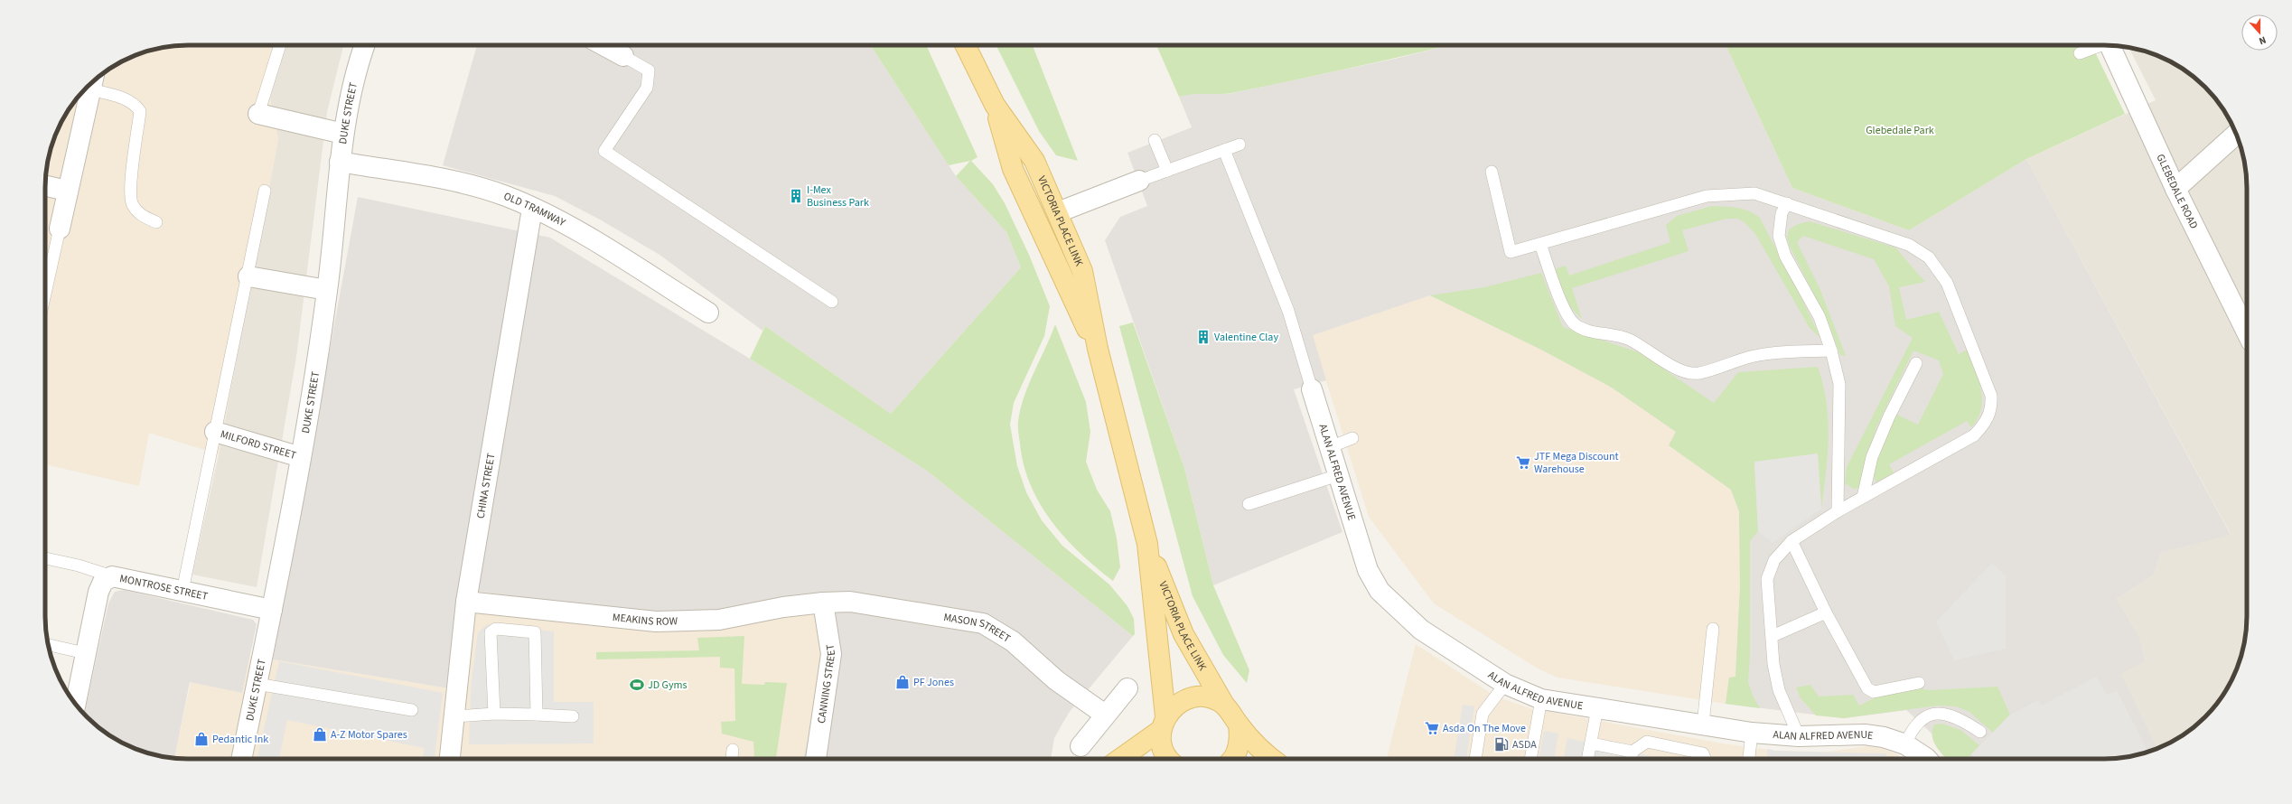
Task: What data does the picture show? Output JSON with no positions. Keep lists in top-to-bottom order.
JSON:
{
  "streets": {
    "main road": ["VICTORIA PLACE LINK"],
    "street": [
      "DUKE STREET",
      "GLEBEDALE ROAD",
      "OLD TRAMWAY",
      "MILFORD STREET",
      "ALAN ALFRED AVENUE",
      "CHINA STREET",
      "MONTROSE STREET",
      "MEAKINS ROW",
      "MASON STREET",
      "CANNING STREET"
    ]
  },
  "crossings": [
    ["DUKE STREET", "OLD TRAMWAY"],
    ["DUKE STREET", "MILFORD STREET"],
    ["DUKE STREET", "MONTROSE STREET"],
    ["OLD TRAMWAY", "CHINA STREET"],
    ["CHINA STREET", "MEAKINS ROW"],
    ["MEAKINS ROW", "MASON STREET"],
    ["MEAKINS ROW", "CANNING STREET"],
    ["MASON STREET", "CANNING STREET"]
  ],
  "parks": ["Glebedale Park"],
  "places": {
    "building": ["I-Mex Business Park", "Valentine Clay"],
    "supermarket": ["JTF Mega Discount Warehouse", "Asda On The Move"],
    "shop": ["PF Jones", "A-Z Motor Spares", "Pedantic Ink"],
    "sports": ["JD Gyms"],
    "fuel station": ["ASDA"]
  },
  "north": "bottom"
}
